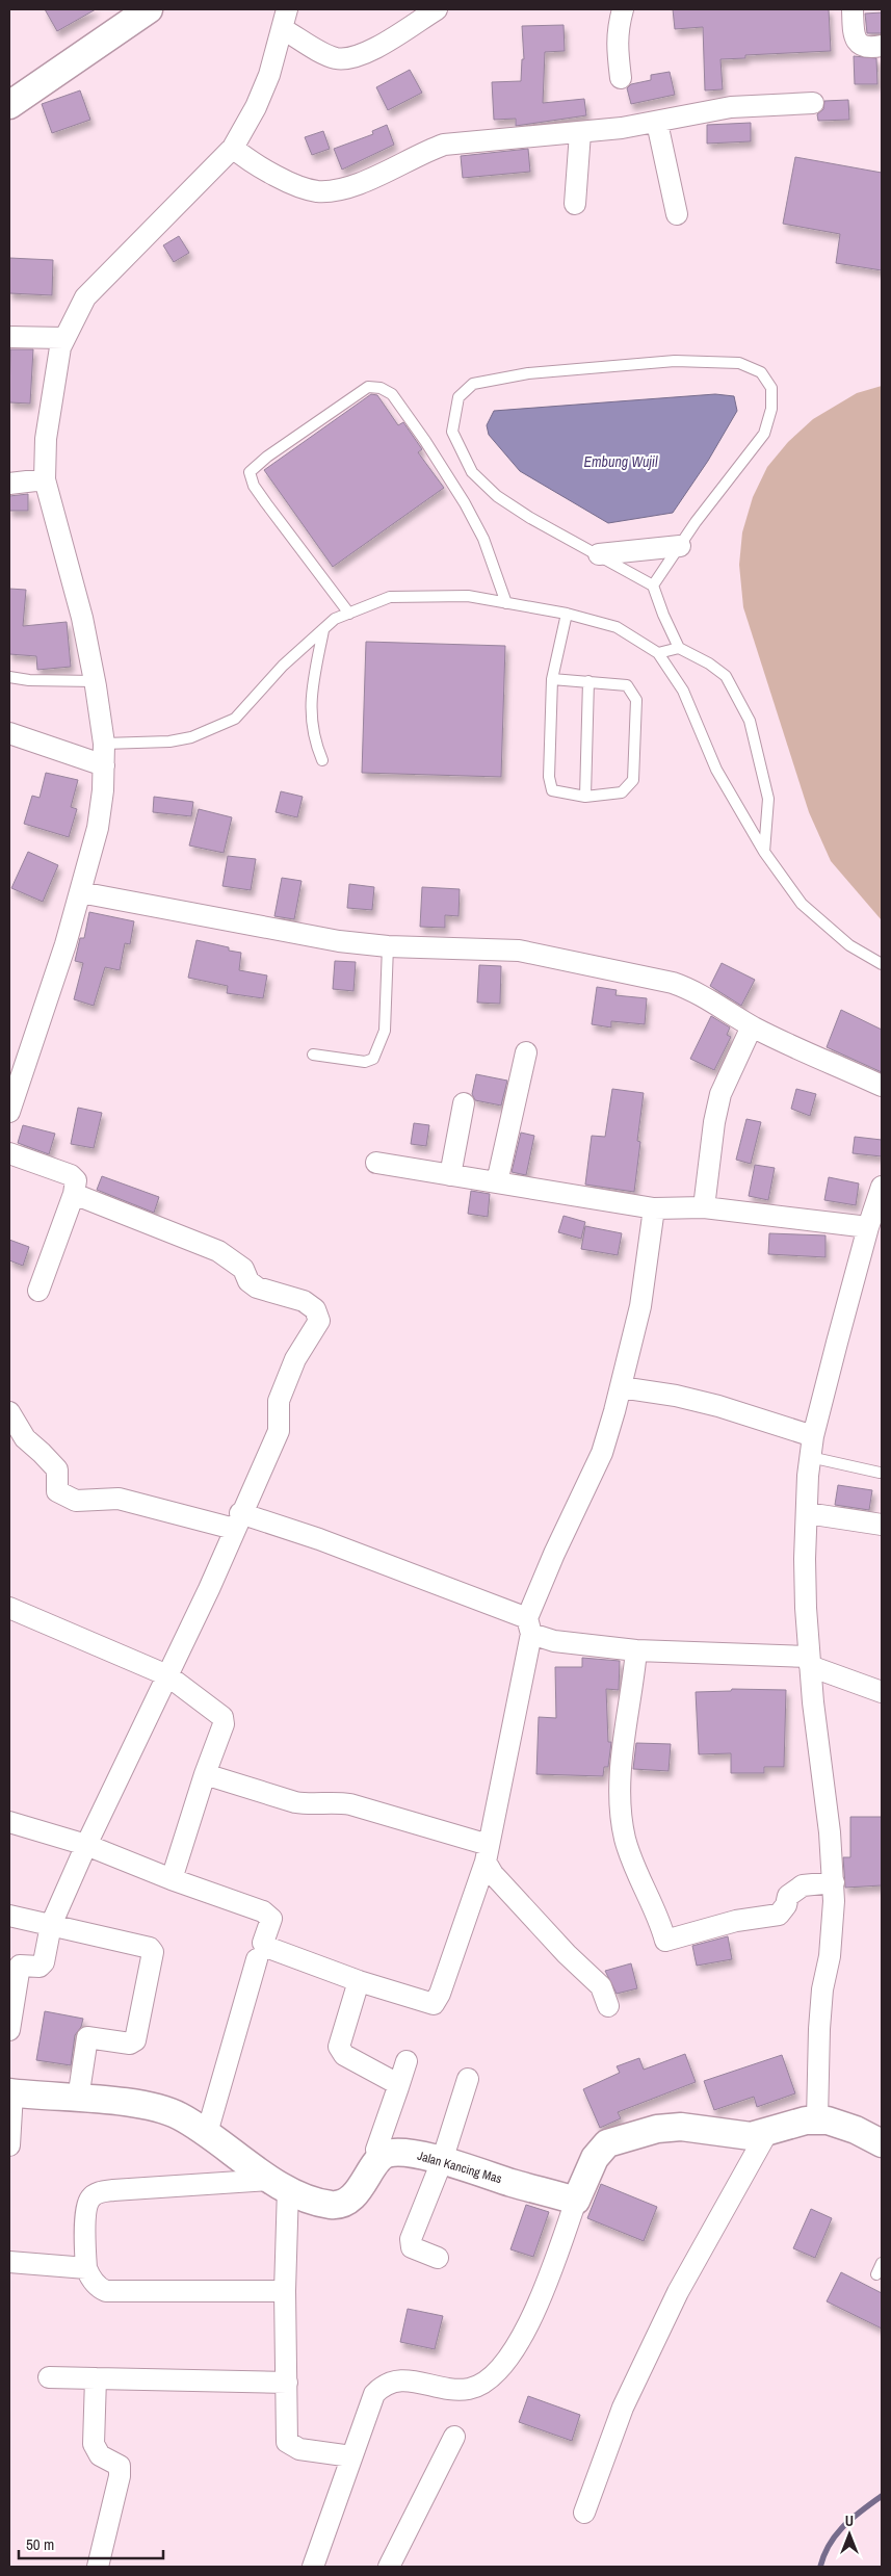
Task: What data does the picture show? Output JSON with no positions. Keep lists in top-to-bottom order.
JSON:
{
  "streets": {
    "street": ["Jalan Kancing Mas"]
  },
  "water": ["Embung Wujil"],
  "scale_bar": "50 m",
  "north": "top"
}
